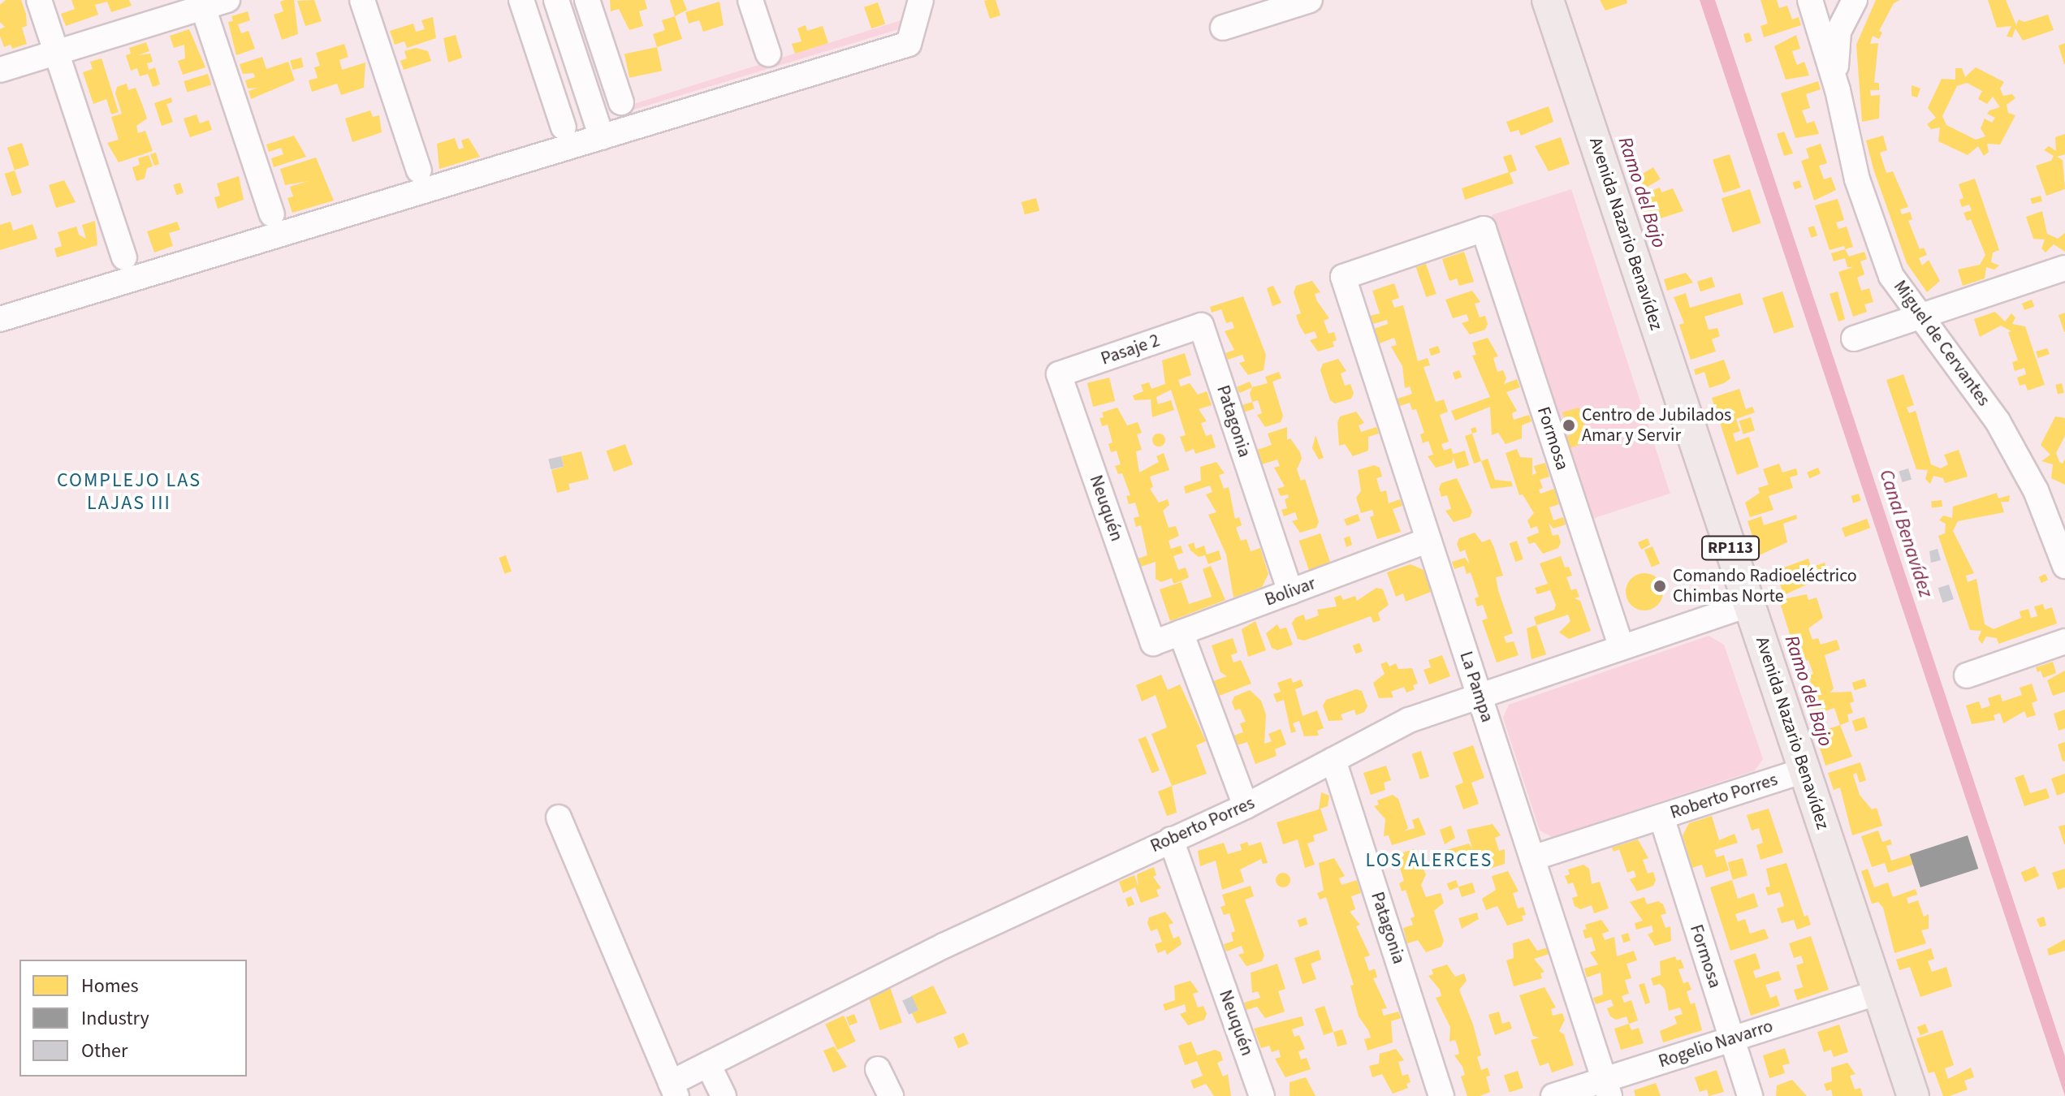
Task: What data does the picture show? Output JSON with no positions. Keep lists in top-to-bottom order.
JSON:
{
  "streets": {
    "main road": ["Avenida Nazario Benavídez", "RP113"],
    "street": [
      "Miguel de Cervantes",
      "Pasaje 2",
      "Patagonia",
      "Formosa",
      "Neuquén",
      "Bolivar",
      "La Pampa",
      "Roberto Porres",
      "Rogelio Navarro"
    ]
  },
  "crossings": [
    ["Avenida Nazario Benavídez", "Roberto Porres"],
    ["Avenida Nazario Benavídez", "Rogelio Navarro"],
    ["Pasaje 2", "Patagonia"],
    ["Pasaje 2", "Neuquén"],
    ["Patagonia", "Bolivar"],
    ["Patagonia", "Roberto Porres"],
    ["Formosa", "La Pampa"],
    ["Formosa", "Roberto Porres"],
    ["Formosa", "Rogelio Navarro"],
    ["Neuquén", "Bolivar"],
    ["Neuquén", "Roberto Porres"],
    ["Bolivar", "La Pampa"],
    ["La Pampa", "Roberto Porres"],
    ["La Pampa", "Rogelio Navarro"]
  ],
  "districts": ["COMPLEJO LAS LAJAS III", "LOS ALERCES"],
  "water": ["Ramo del Bajo", "Canal Benavídez"],
  "places": ["Centro de Jubilados Amar y Servir", "Comando Radioeléctrico Chimbas Norte"],
  "legend": ["Homes", "Industry", "Other"]
}
